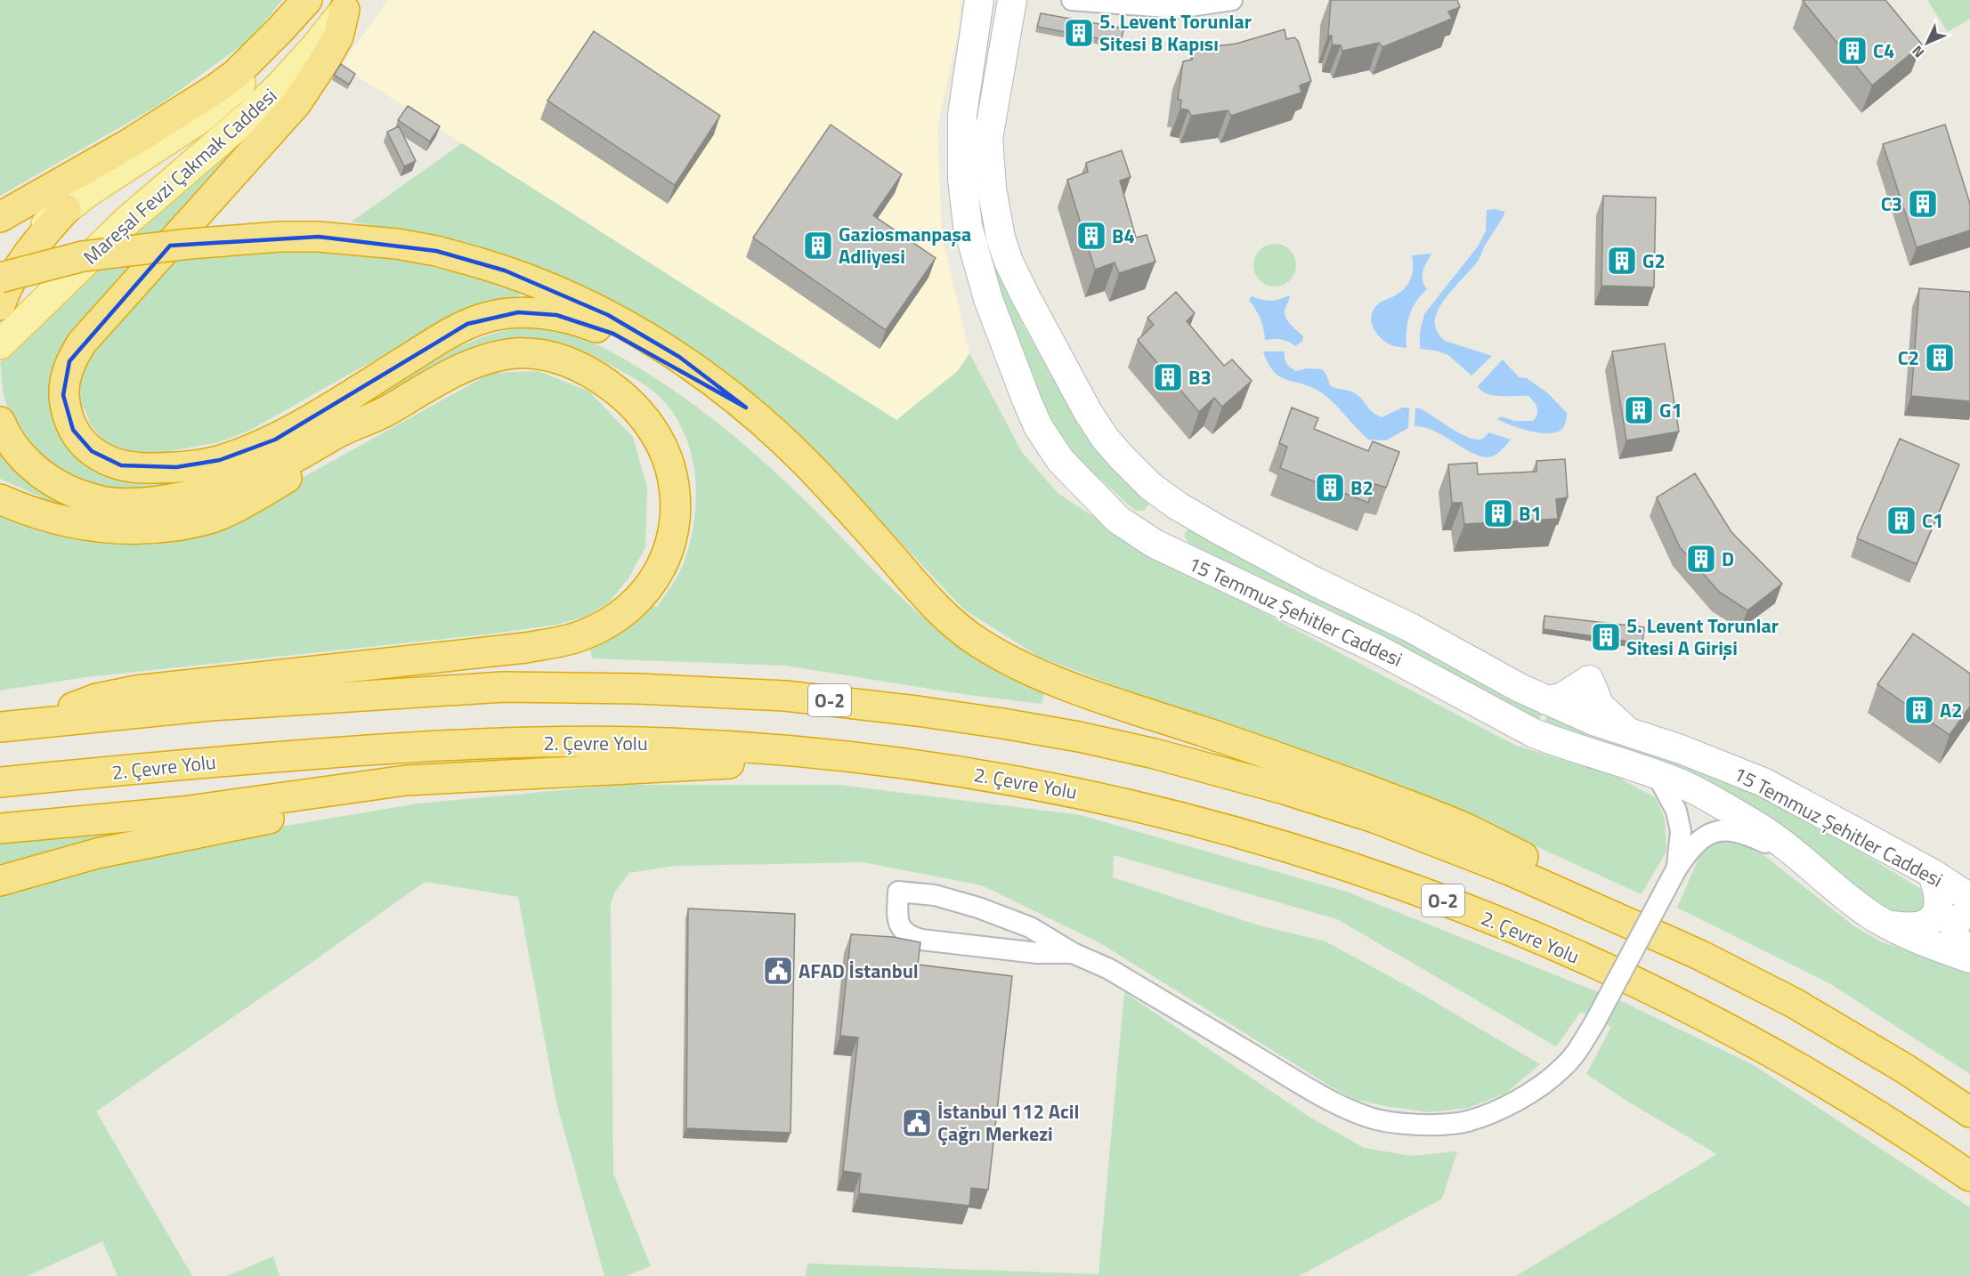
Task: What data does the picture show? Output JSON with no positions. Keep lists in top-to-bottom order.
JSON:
{
  "streets": {
    "highway": ["O-2", "2. Çevre Yolu"],
    "main road": ["Mareşal Fevzi Çakmak Caddesi", "15 Temmuz Şehitler Caddesi"]
  },
  "places": {
    "building": [
      "5. Levent Torunlar Sitesi B Kapısı",
      "C4",
      "C3",
      "B4",
      "Gaziosmanpaşa Adliyesi",
      "G2",
      "C2",
      "B3",
      "G1",
      "B2",
      "B1",
      "C1",
      "D",
      "5. Levent Torunlar Sitesi A Girişi",
      "A2"
    ],
    "public building": ["AFAD İstanbul", "İstanbul 112 Acil Çağrı Merkezi"]
  },
  "north": "bottom left"
}
